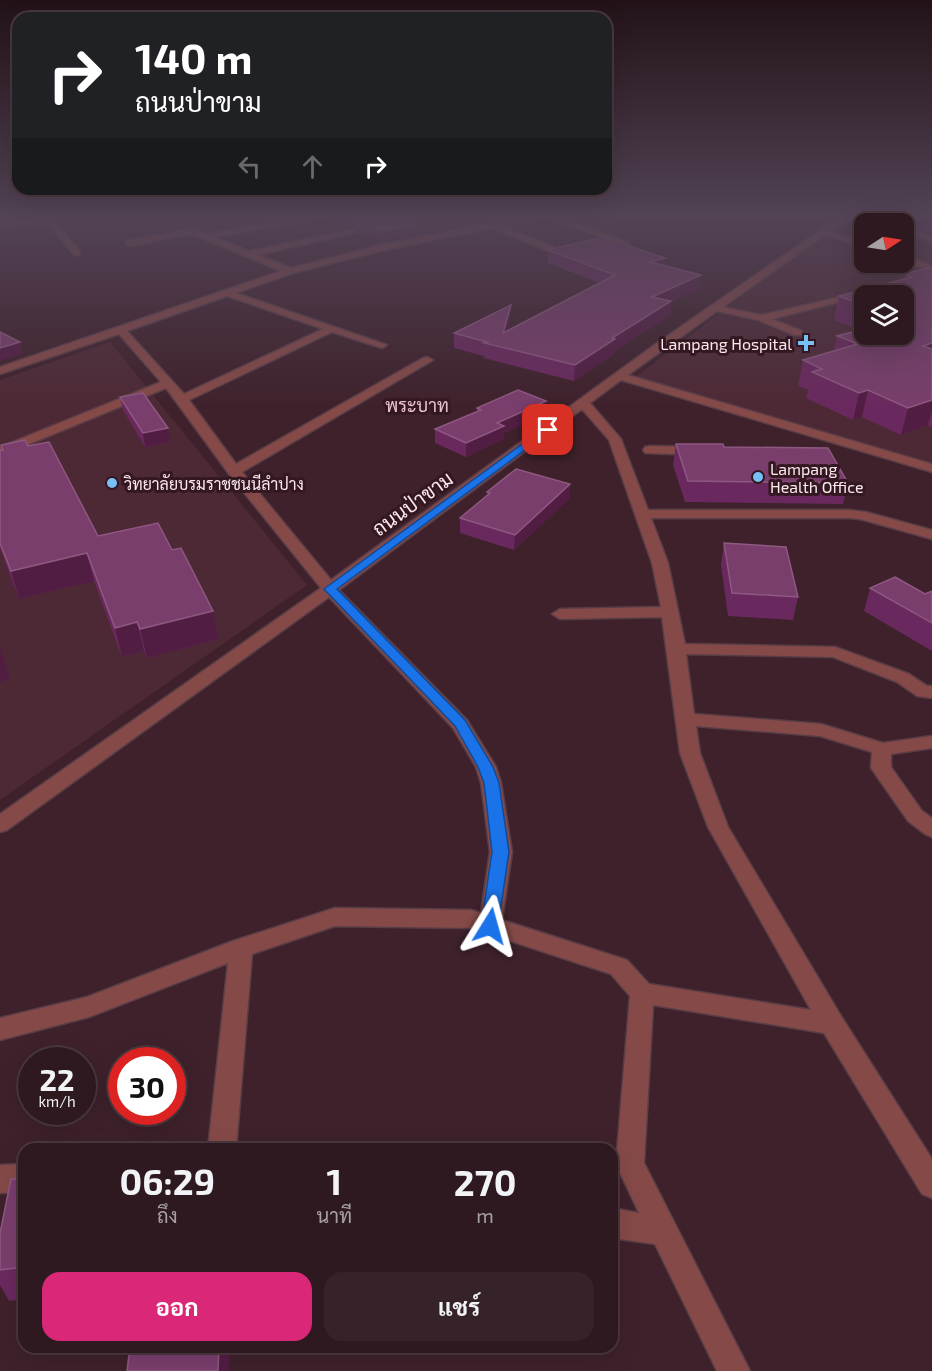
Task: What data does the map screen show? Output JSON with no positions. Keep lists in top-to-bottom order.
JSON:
{
  "streets": {
    "street": ["ถนนป่าขาม"]
  },
  "districts": ["พระบาท"],
  "places": {
    "health": ["Lampang Hospital"],
    "other": ["Lampang Health Office", "วิทยาลัยบรมราชชนนีลำปาง"]
  },
  "north": "right",
  "page": {
    "turn": ["140 m", "ถนนป่าขาม"],
    "speed": "22 km/h",
    "limit": "30",
    "eta": [
      "06:29",
      "ถึง",
      "1",
      "นาที",
      "270",
      "m"
    ],
    "buttons": ["ออก", "แชร์"]
  }
}
